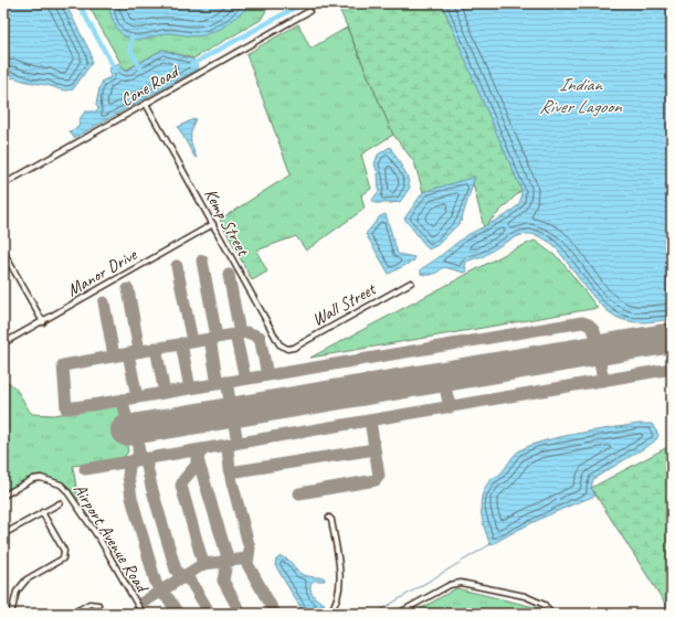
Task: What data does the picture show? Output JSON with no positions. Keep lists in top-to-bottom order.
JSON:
{
  "streets": {
    "street": [
      "Cone Road",
      "Kemp Street",
      "Manor Drive",
      "Wall Street",
      "Airport Avenue Road"
    ]
  },
  "crossings": [
    ["Cone Road", "Kemp Street"],
    ["Kemp Street", "Manor Drive"],
    ["Kemp Street", "Wall Street"]
  ],
  "water": ["Indian River Lagoon"]
}
